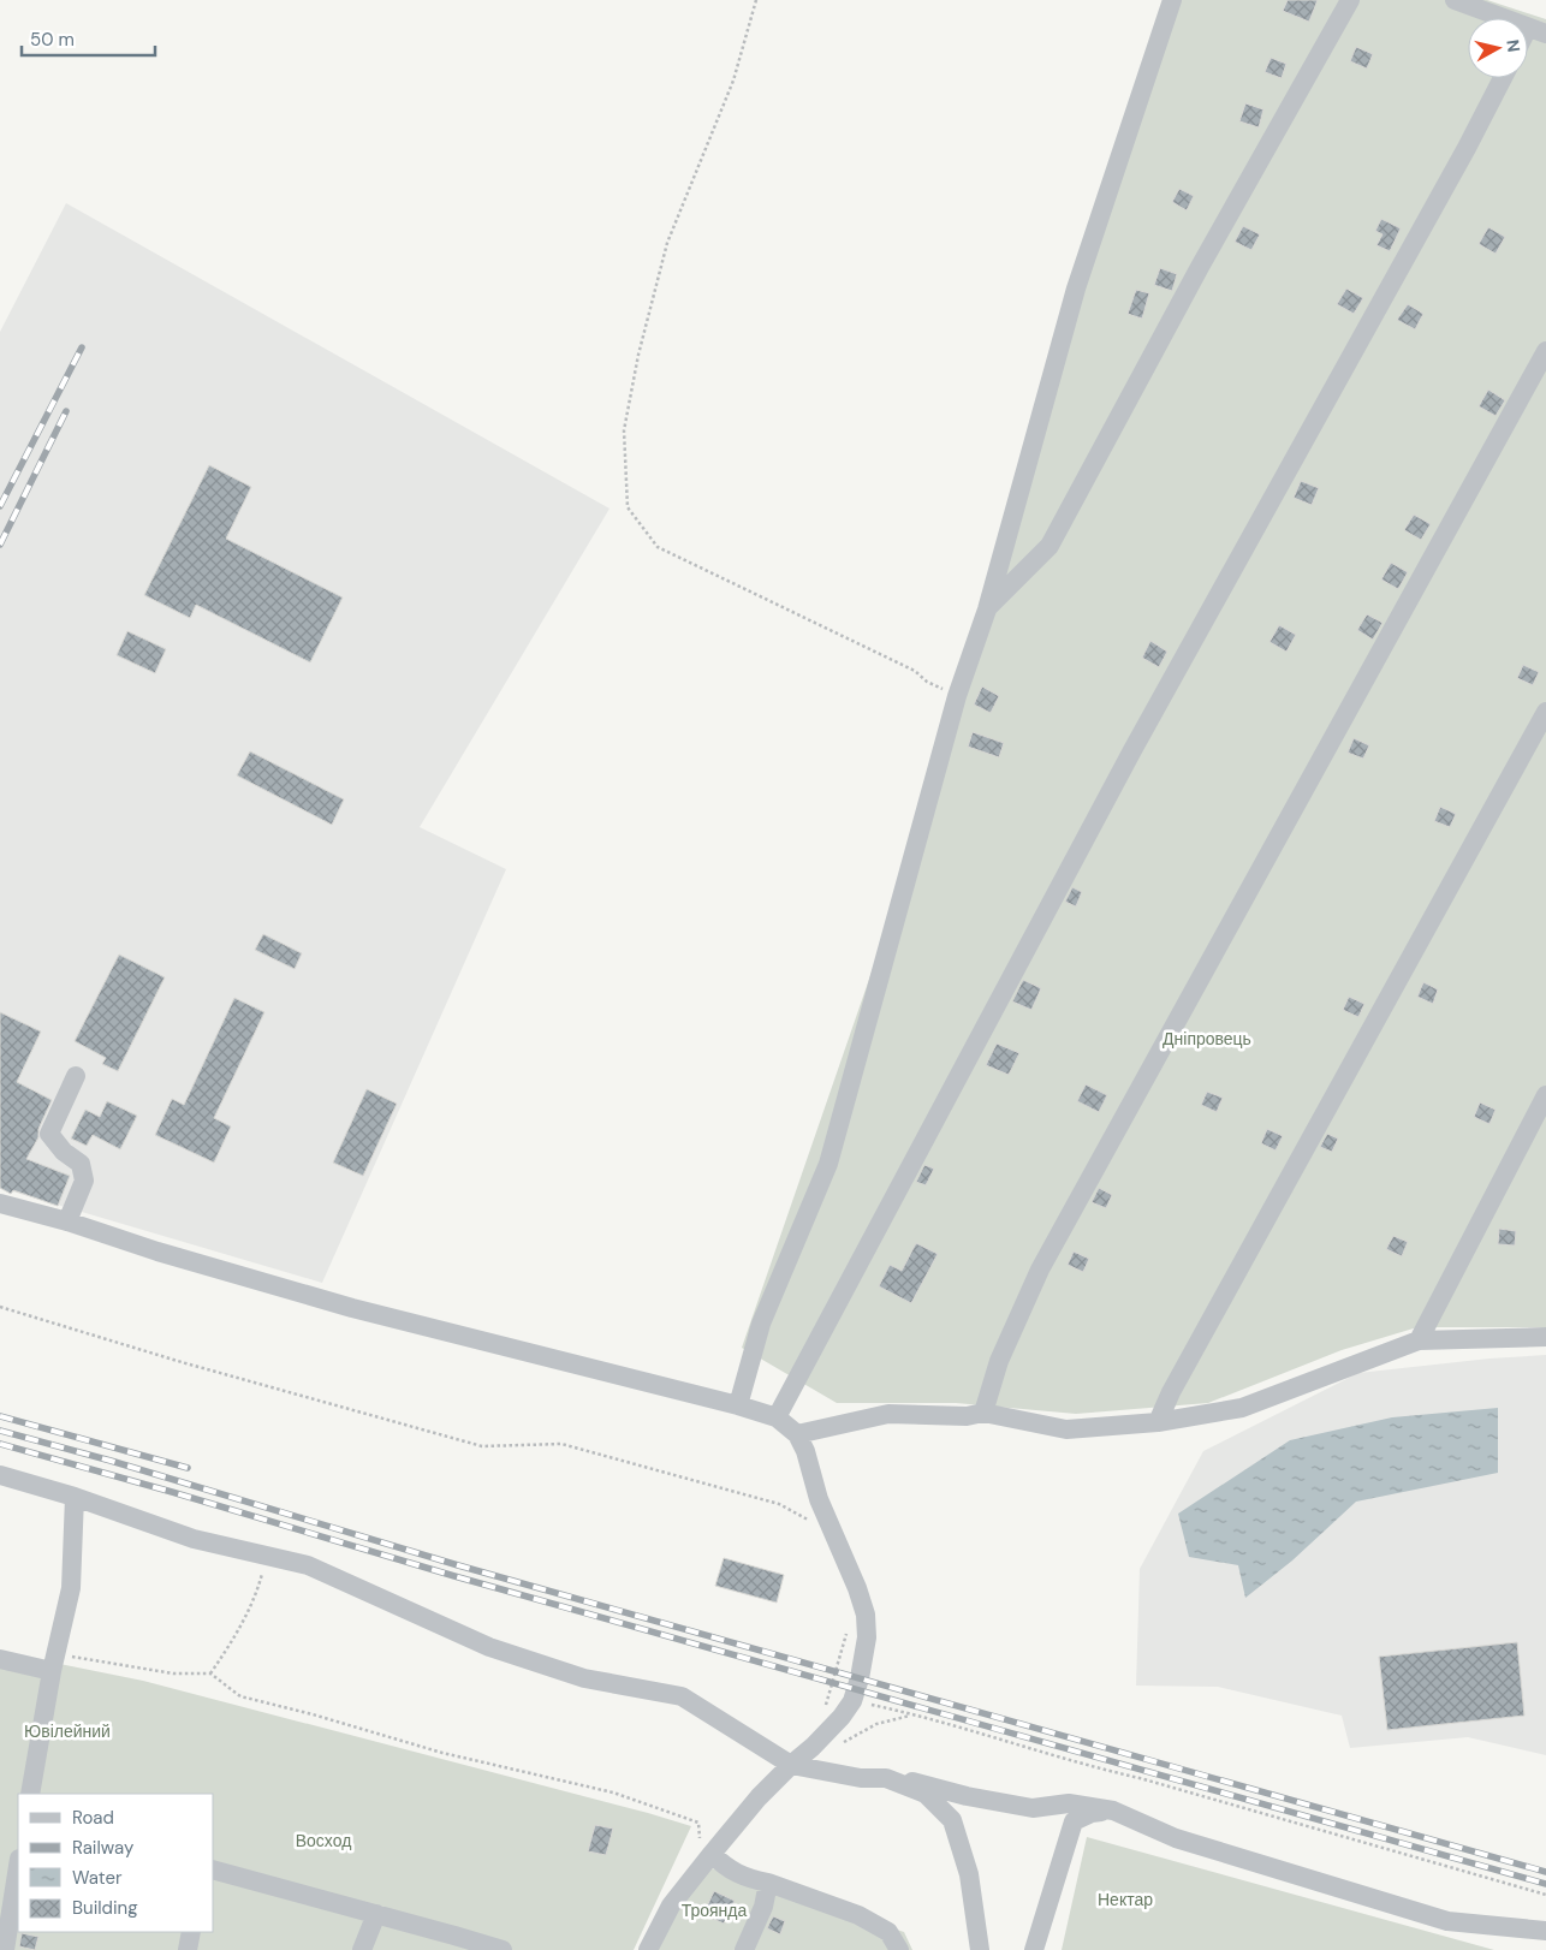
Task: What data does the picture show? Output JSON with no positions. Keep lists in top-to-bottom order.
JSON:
{
  "parks": [
    "Дніпровець",
    "Ювілейний",
    "Восход",
    "Нектар",
    "Троянда"
  ],
  "legend": [
    "Road",
    "Railway",
    "Water",
    "Building"
  ],
  "scale_bar": "50 m",
  "north": "right"
}
